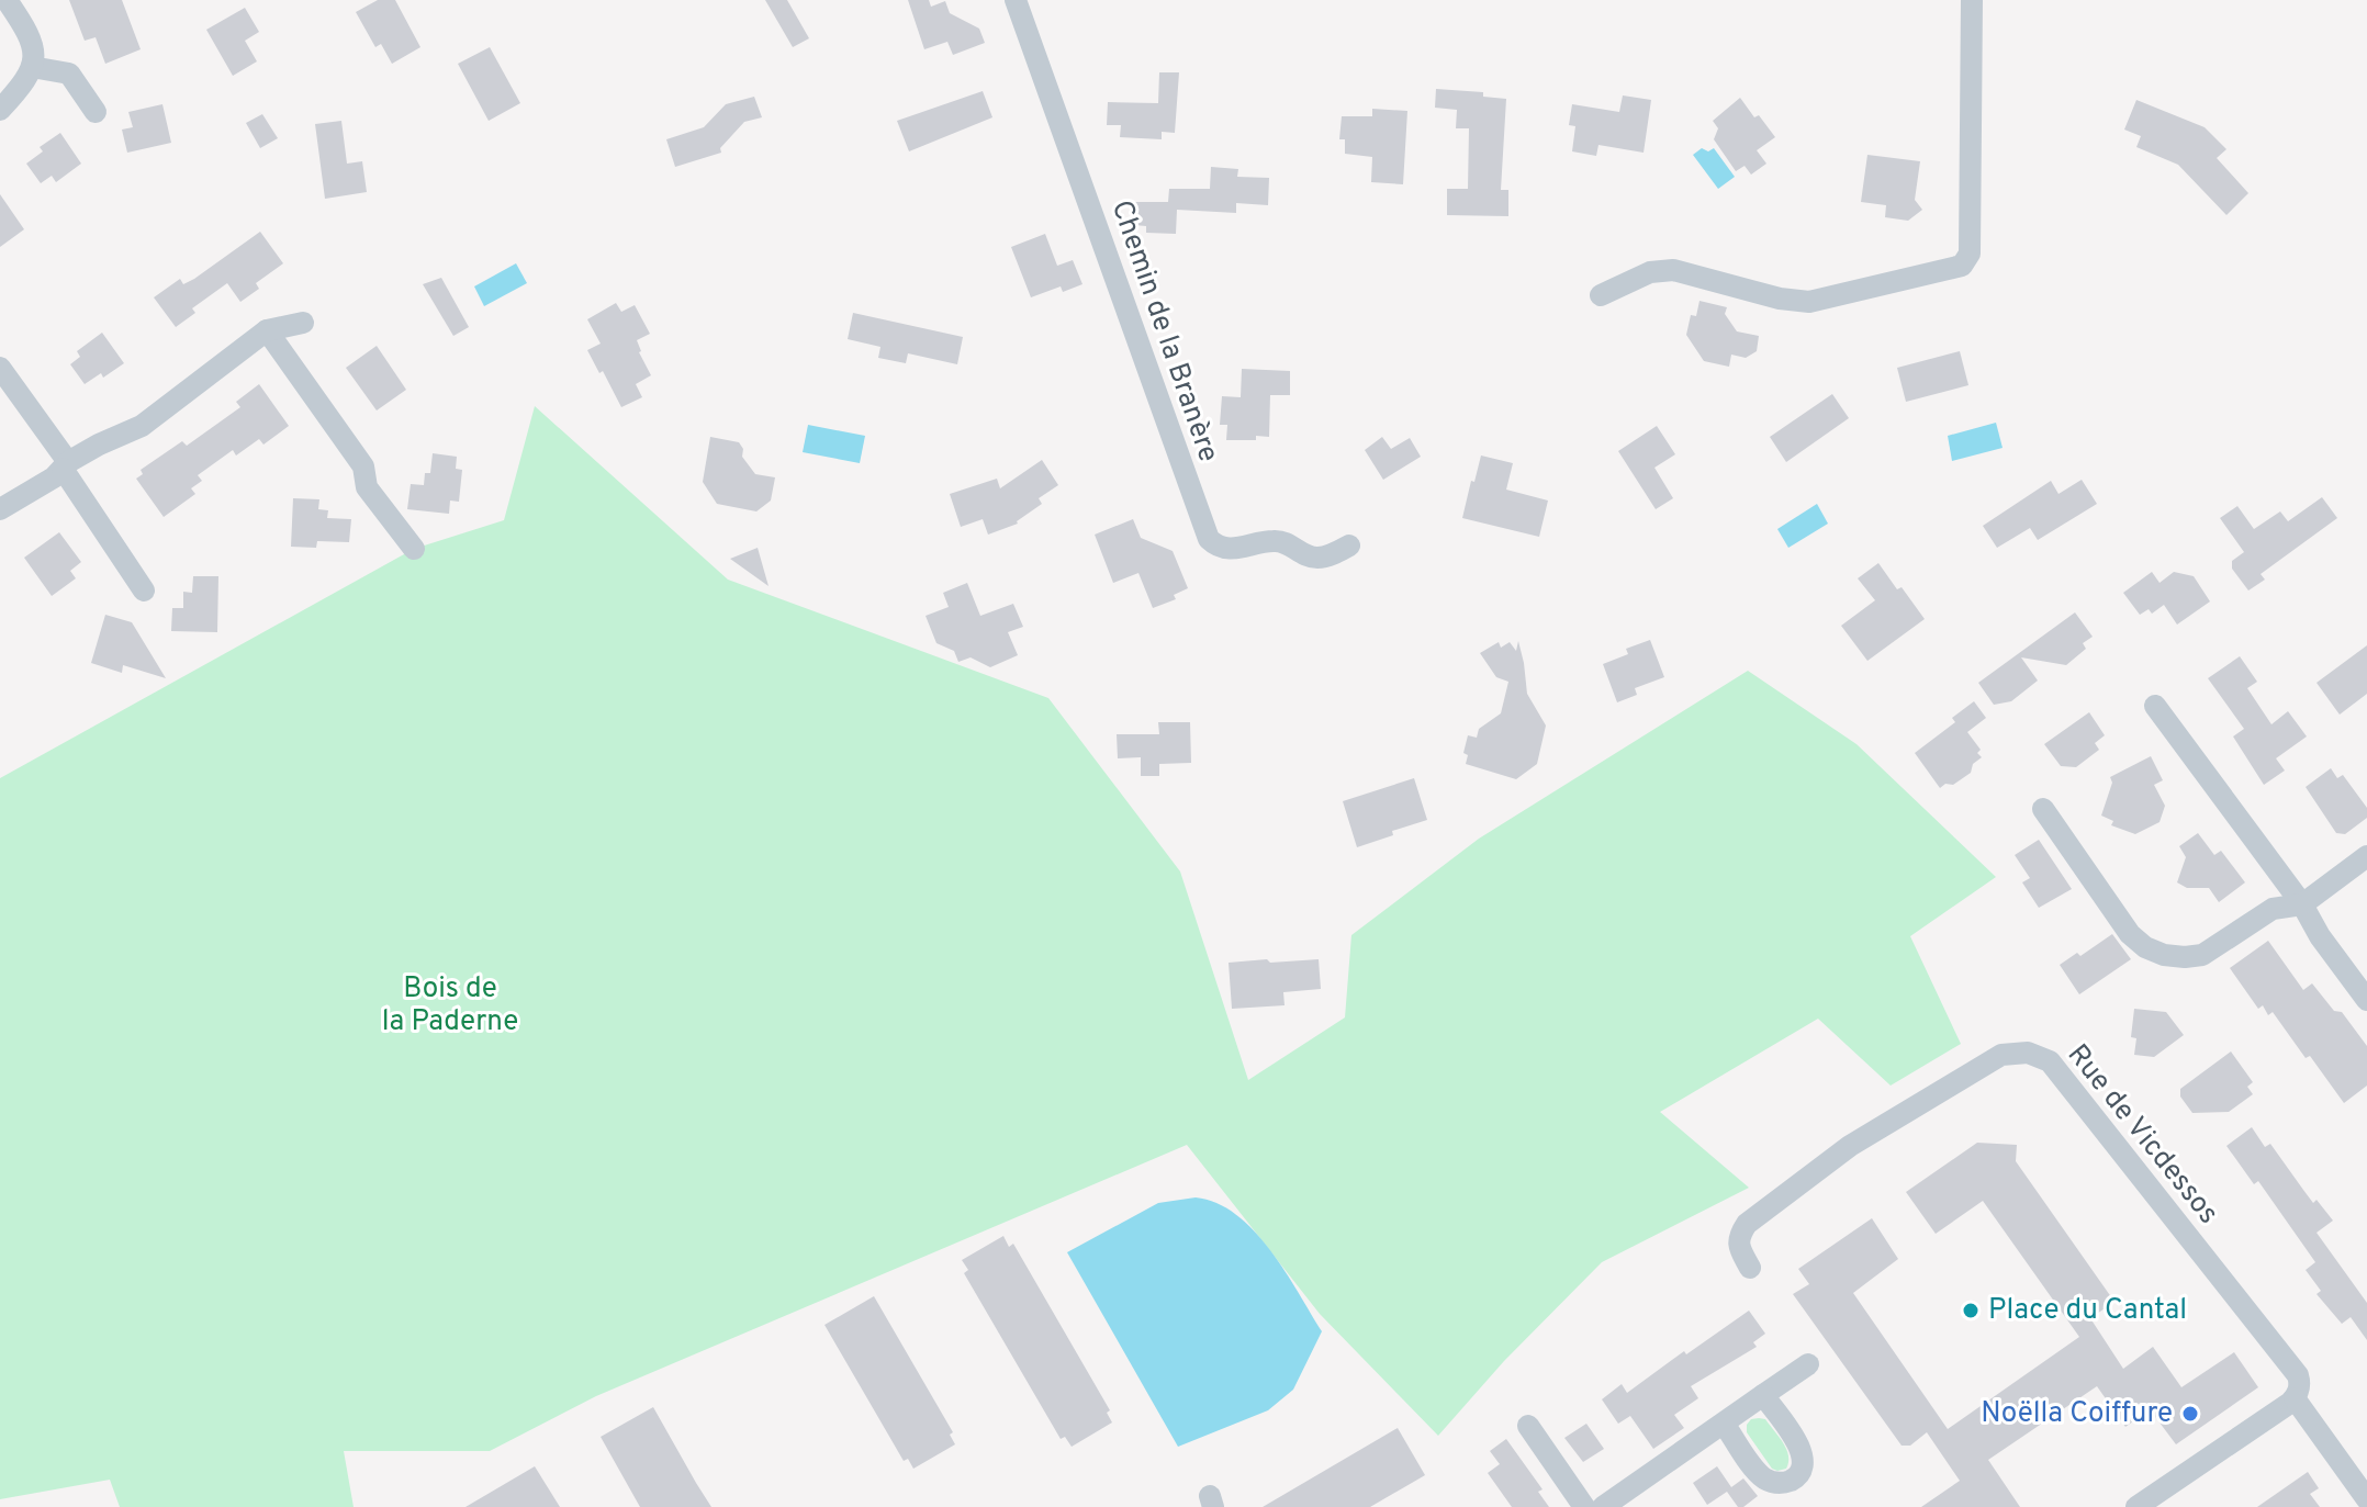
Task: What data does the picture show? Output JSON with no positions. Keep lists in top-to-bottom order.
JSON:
{
  "streets": {
    "street": ["Chemin de la Branère", "Rue de Vicdessos"]
  },
  "parks": ["Bois de la Paderne"],
  "places": ["Place du Cantal", "Noëlla Coiffure"]
}
